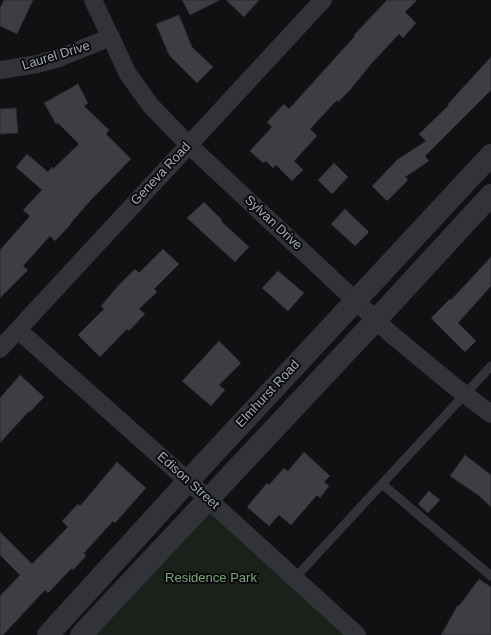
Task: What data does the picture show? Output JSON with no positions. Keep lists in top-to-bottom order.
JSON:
{
  "streets": {
    "street": [
      "Laurel Drive",
      "Geneva Road",
      "Sylvan Drive",
      "Elmhurst Road",
      "Edison Street"
    ]
  },
  "crossings": [
    ["Laurel Drive", "Sylvan Drive"],
    ["Geneva Road", "Sylvan Drive"],
    ["Geneva Road", "Edison Street"],
    ["Sylvan Drive", "Elmhurst Road"],
    ["Elmhurst Road", "Edison Street"]
  ],
  "parks": ["Residence Park"]
}
